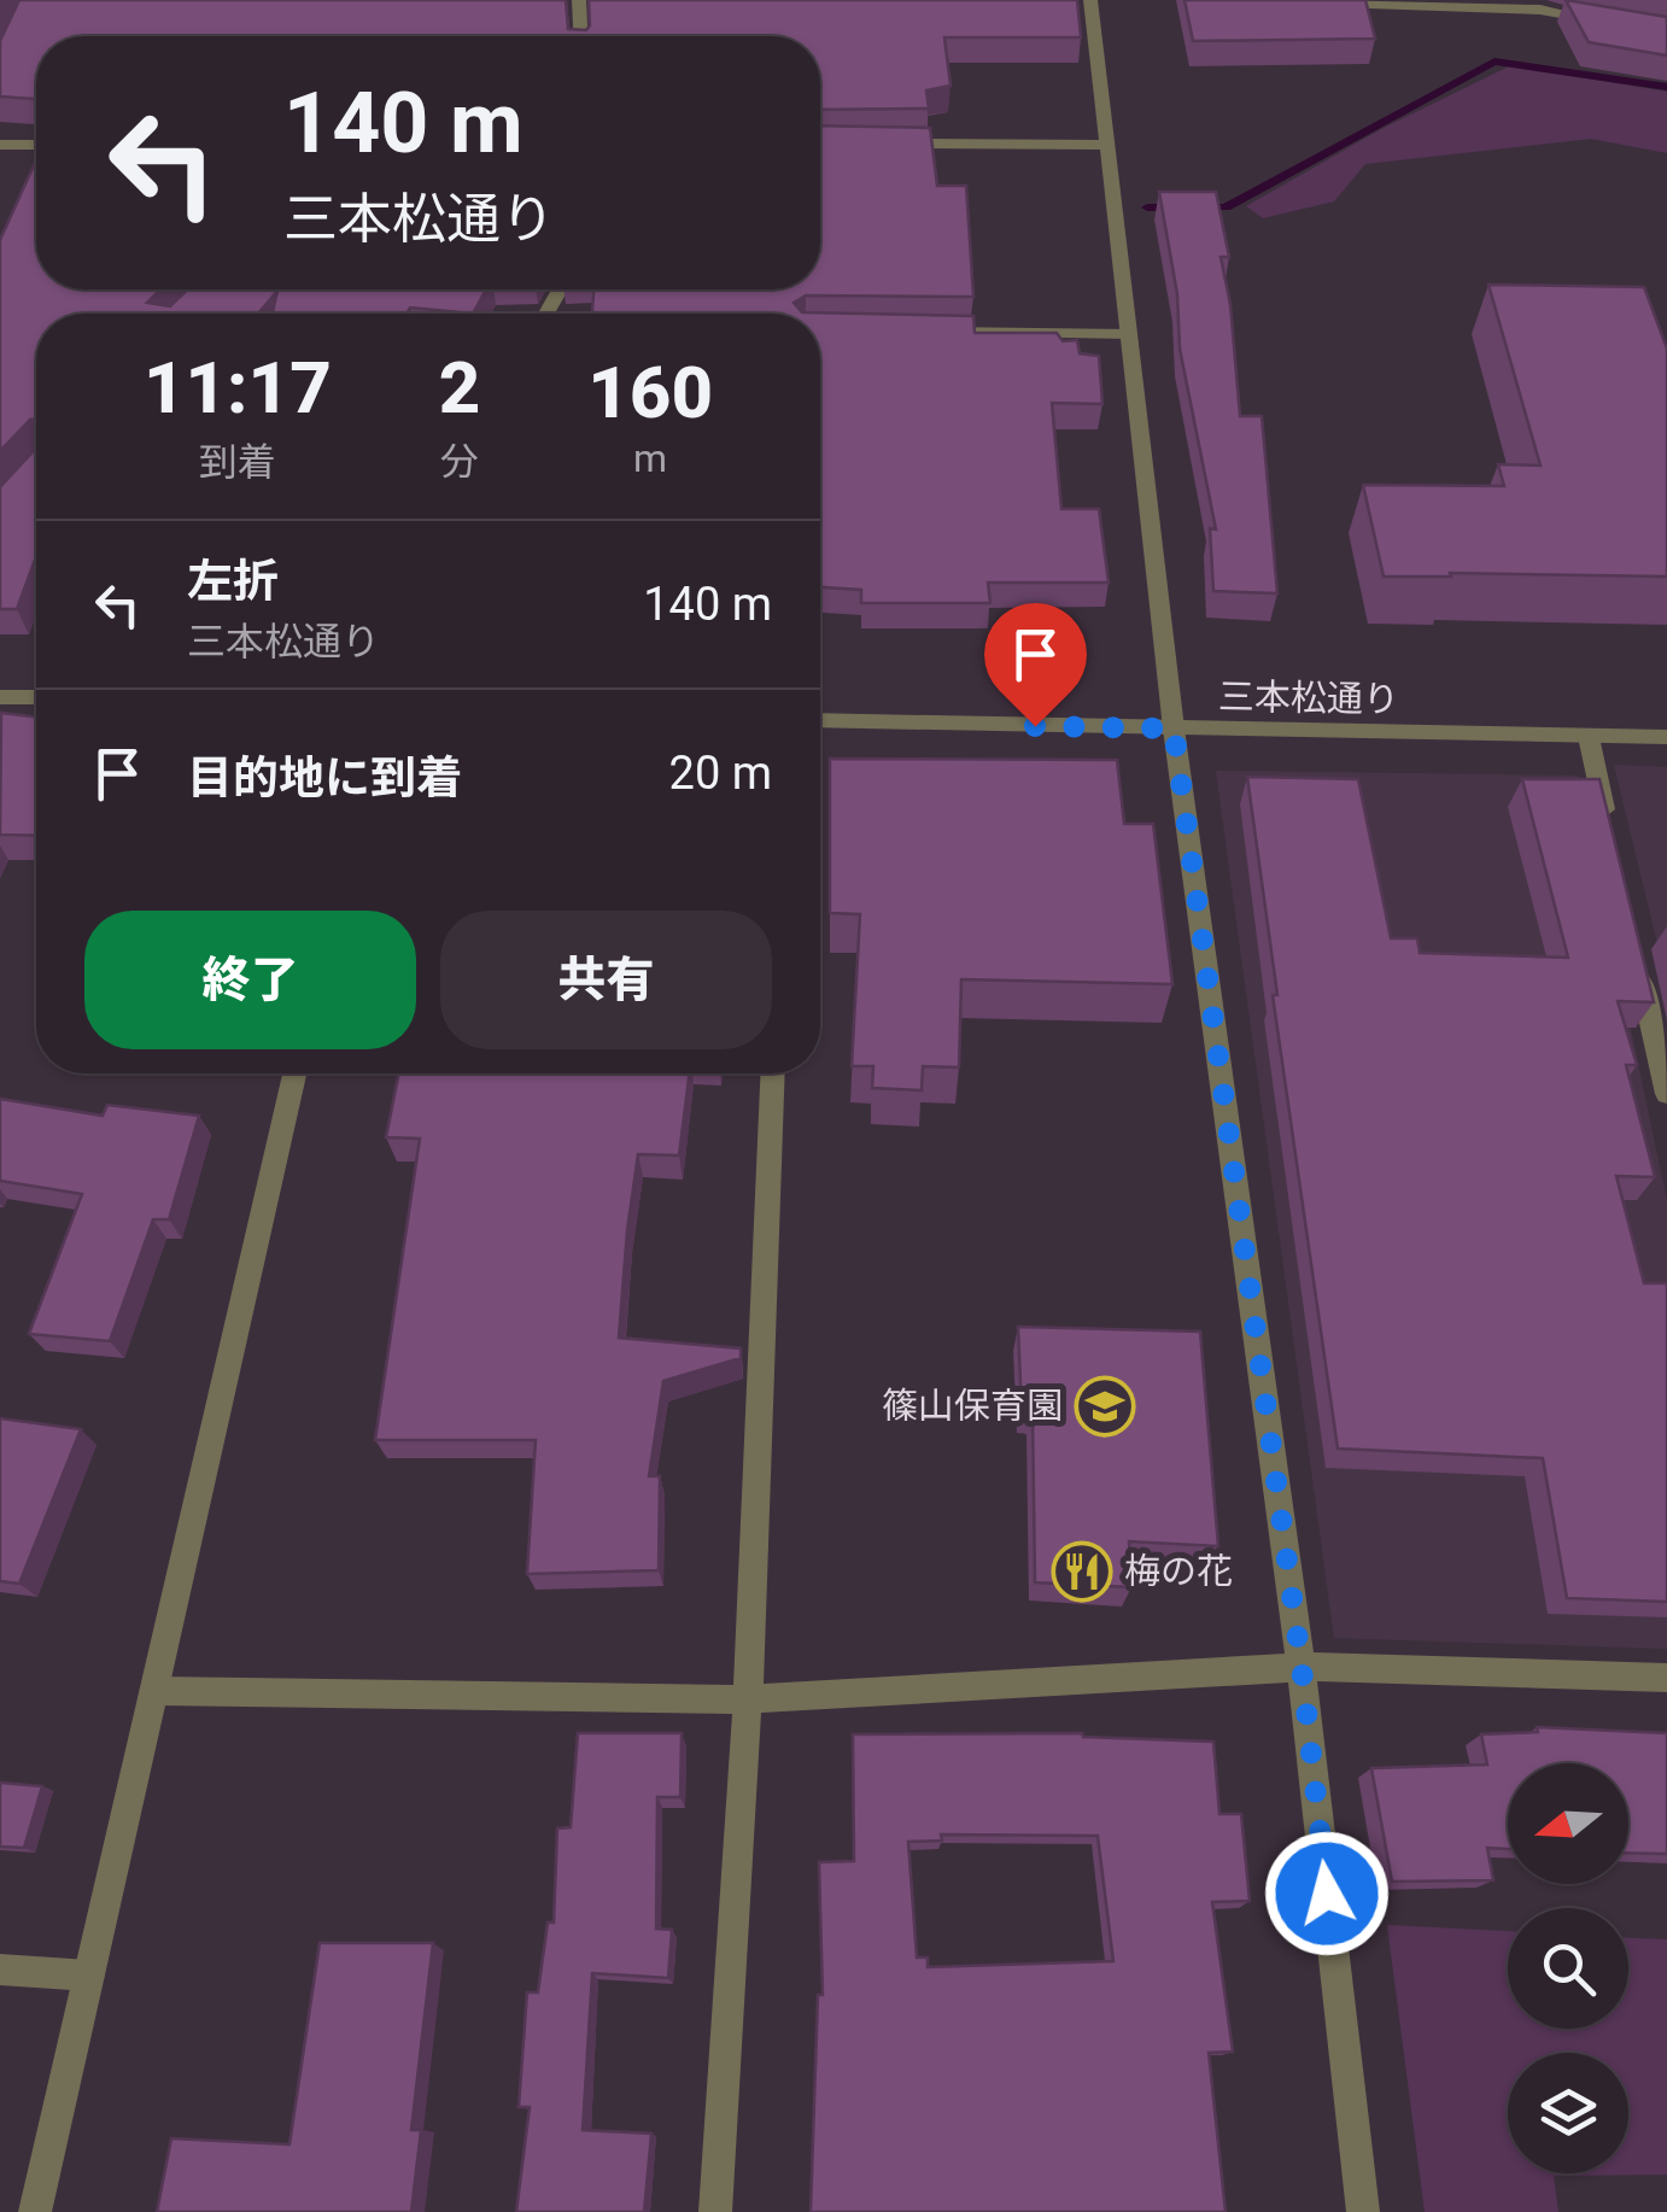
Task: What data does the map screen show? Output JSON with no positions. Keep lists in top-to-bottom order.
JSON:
{
  "streets": {
    "street": ["三本松通り"]
  },
  "places": {
    "school or university": ["篠山保育園"],
    "restaurant": ["梅の花"]
  },
  "north": "left",
  "page": {
    "turn": ["140 m", "三本松通り"],
    "eta": [
      "11:17",
      "到着",
      "2",
      "分",
      "160",
      "m"
    ],
    "list": [
      {
        "name": "左折",
        "note": "三本松通り",
        "value": "140 m"
      },
      {
        "name": "目的地に到着",
        "value": "20 m"
      }
    ],
    "buttons": ["終了", "共有"]
  }
}
